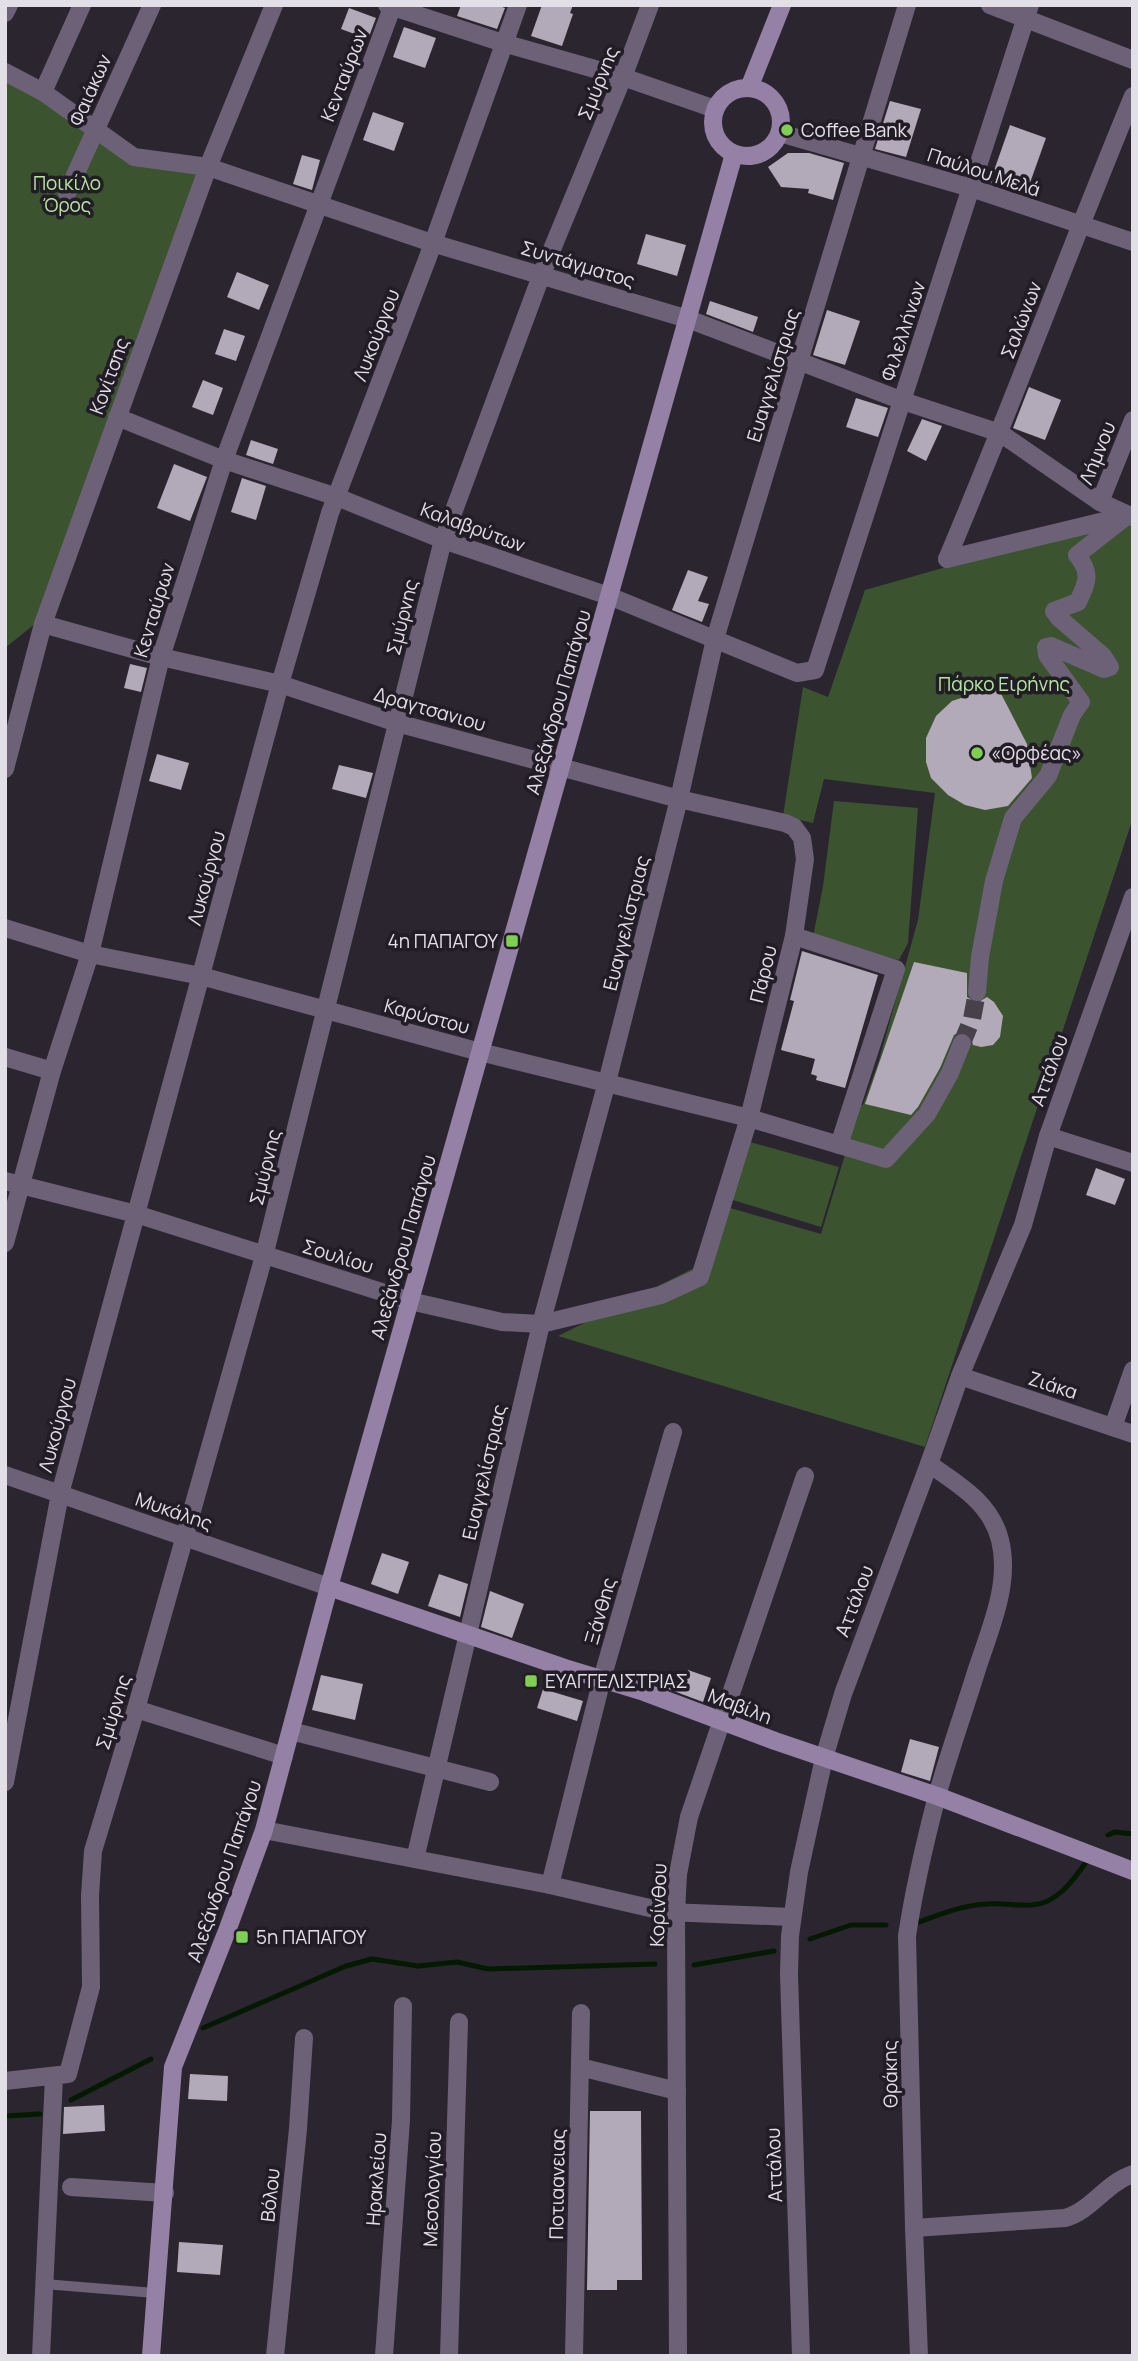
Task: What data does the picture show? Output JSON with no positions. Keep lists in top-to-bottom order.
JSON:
{
  "streets": {
    "street": [
      "Κενταύρων",
      "Σμύρνης",
      "Φαιάκων",
      "Παύλου Μελά",
      "Συντάγματος",
      "Σαλώνων",
      "Φιλελλήνων",
      "Λυκούργου",
      "Ευαγγελίστριας",
      "Κονίτσης",
      "Λήμνου",
      "Καλαβρύτων",
      "Αλεξάνδρου Παπάγου",
      "Δραγτσανιου",
      "Πάρου",
      "Καρύστου",
      "Αττάλου",
      "Σουλίου",
      "Ζιάκα",
      "Μυκάλης",
      "Ξάνθης",
      "Μαβίλη",
      "Κορίνθου",
      "Θράκης",
      "Ηρακλείου",
      "Ποτιαανειας",
      "Μεσολογγίου",
      "Βόλου"
    ]
  },
  "crossings": [
    ["Κενταύρων", "Συντάγματος"],
    ["Κενταύρων", "Καλαβρύτων"],
    ["Κενταύρων", "Δραγτσανιου"],
    ["Κενταύρων", "Καρύστου"],
    ["Κενταύρων", "Σουλίου"],
    ["Σμύρνης", "Συντάγματος"],
    ["Σμύρνης", "Καλαβρύτων"],
    ["Σμύρνης", "Δραγτσανιου"],
    ["Σμύρνης", "Καρύστου"],
    ["Σμύρνης", "Σουλίου"],
    ["Σμύρνης", "Μυκάλης"],
    ["Φαιάκων", "Συντάγματος"],
    ["Παύλου Μελά", "Σαλώνων"],
    ["Παύλου Μελά", "Φιλελλήνων"],
    ["Παύλου Μελά", "Ευαγγελίστριας"],
    ["Παύλου Μελά", "Αλεξάνδρου Παπάγου"],
    ["Συντάγματος", "Σαλώνων"],
    ["Συντάγματος", "Φιλελλήνων"],
    ["Συντάγματος", "Λυκούργου"],
    ["Συντάγματος", "Ευαγγελίστριας"],
    ["Συντάγματος", "Κονίτσης"],
    ["Συντάγματος", "Λήμνου"],
    ["Συντάγματος", "Αλεξάνδρου Παπάγου"],
    ["Φιλελλήνων", "Καλαβρύτων"],
    ["Λυκούργου", "Καλαβρύτων"],
    ["Λυκούργου", "Δραγτσανιου"],
    ["Λυκούργου", "Καρύστου"],
    ["Λυκούργου", "Σουλίου"],
    ["Λυκούργου", "Μυκάλης"],
    ["Ευαγγελίστριας", "Καλαβρύτων"],
    ["Ευαγγελίστριας", "Δραγτσανιου"],
    ["Ευαγγελίστριας", "Καρύστου"],
    ["Ευαγγελίστριας", "Σουλίου"],
    ["Ευαγγελίστριας", "Μαβίλη"],
    ["Κονίτσης", "Καλαβρύτων"],
    ["Κονίτσης", "Δραγτσανιου"],
    ["Καλαβρύτων", "Αλεξάνδρου Παπάγου"],
    ["Αλεξάνδρου Παπάγου", "Δραγτσανιου"],
    ["Αλεξάνδρου Παπάγου", "Καρύστου"],
    ["Αλεξάνδρου Παπάγου", "Σουλίου"],
    ["Αλεξάνδρου Παπάγου", "Μυκάλης"],
    ["Αλεξάνδρου Παπάγου", "Μαβίλη"],
    ["Δραγτσανιου", "Πάρου"],
    ["Πάρου", "Καρύστου"],
    ["Πάρου", "Σουλίου"],
    ["Καρύστου", "Σουλίου"],
    ["Αττάλου", "Ζιάκα"],
    ["Αττάλου", "Μαβίλη"],
    ["Αττάλου", "Θράκης"],
    ["Μυκάλης", "Μαβίλη"],
    ["Ξάνθης", "Μαβίλη"],
    ["Μαβίλη", "Κορίνθου"],
    ["Μαβίλη", "Θράκης"]
  ],
  "parks": ["Ποικίλο Όρος", "Πάρκο Ειρήνης"],
  "places": {
    "other": ["Coffee Bank", "«Ορφέας»"],
    "transit": ["4η ΠΑΠΑΓΟΥ", "ΕΥΑΓΓΕΛΙΣΤΡΙΑΣ", "5η ΠΑΠΑΓΟΥ"]
  }
}
